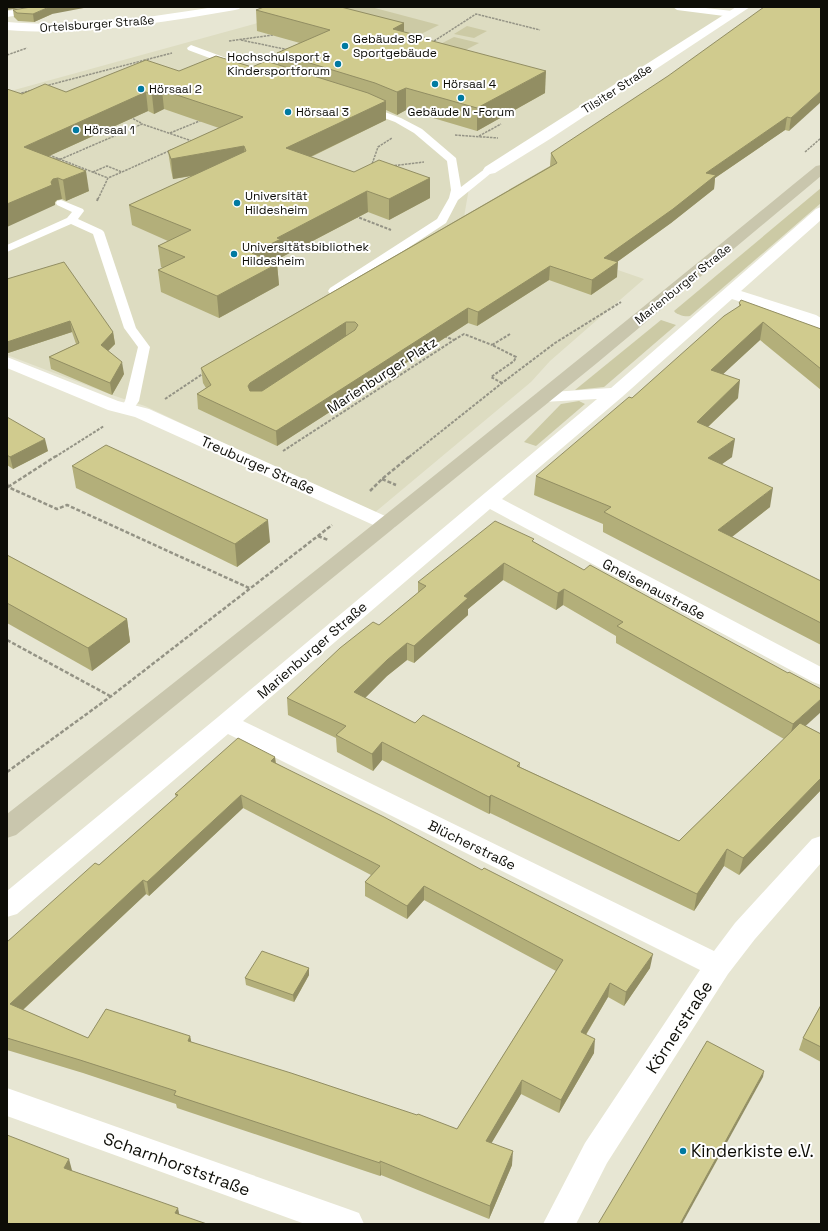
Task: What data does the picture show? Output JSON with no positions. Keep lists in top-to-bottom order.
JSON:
{
  "streets": {
    "main road": ["Marienburger Straße"],
    "street": [
      "Ortelsburger Straße",
      "Tilsiter Straße",
      "Treuburger Straße",
      "Gneisenaustraße",
      "Blücherstraße",
      "Körnerstraße",
      "Scharnhorststraße"
    ],
    "path": ["Marienburger Platz"]
  },
  "crossings": [
    ["Marienburger Straße", "Treuburger Straße"],
    ["Marienburger Straße", "Gneisenaustraße"],
    ["Marienburger Straße", "Blücherstraße"],
    ["Marienburger Platz", "Treuburger Straße"],
    ["Blücherstraße", "Körnerstraße"]
  ],
  "places": [
    "Gebäude SP - Sportgebäude",
    "Hochschulsport & Kindersportforum",
    "Hörsaal 4",
    "Hörsaal 2",
    "Gebäude N -Forum",
    "Hörsaal 3",
    "Hörsaal 1",
    "Universität Hildesheim",
    "Universitätsbibliothek Hildesheim",
    "Kinderkiste e.V."
  ]
}
